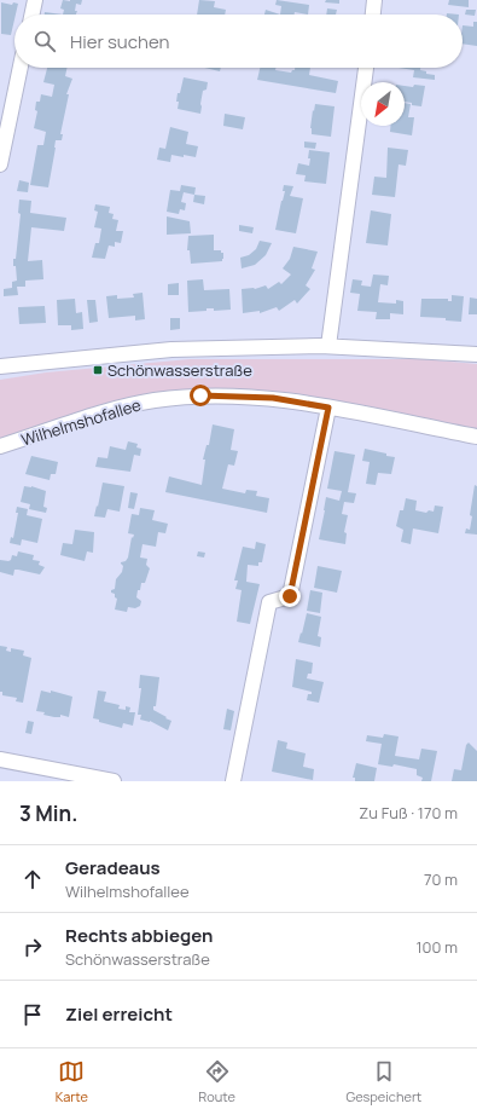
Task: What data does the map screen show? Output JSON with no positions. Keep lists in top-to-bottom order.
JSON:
{
  "streets": {
    "street": ["Wilhelmshofallee"]
  },
  "places": {
    "transit": ["Schönwasserstraße"]
  },
  "north": "bottom left",
  "page": {
    "search": "Hier suchen",
    "heading": ["3 Min.", "Zu Fuß · 170 m"],
    "list": [
      ["Geradeaus", "Wilhelmshofallee", "70 m"],
      ["Rechts abbiegen", "Schönwasserstraße", "100 m"],
      "Ziel erreicht"
    ],
    "nav": ["Karte", "Route", "Gespeichert"]
  }
}
